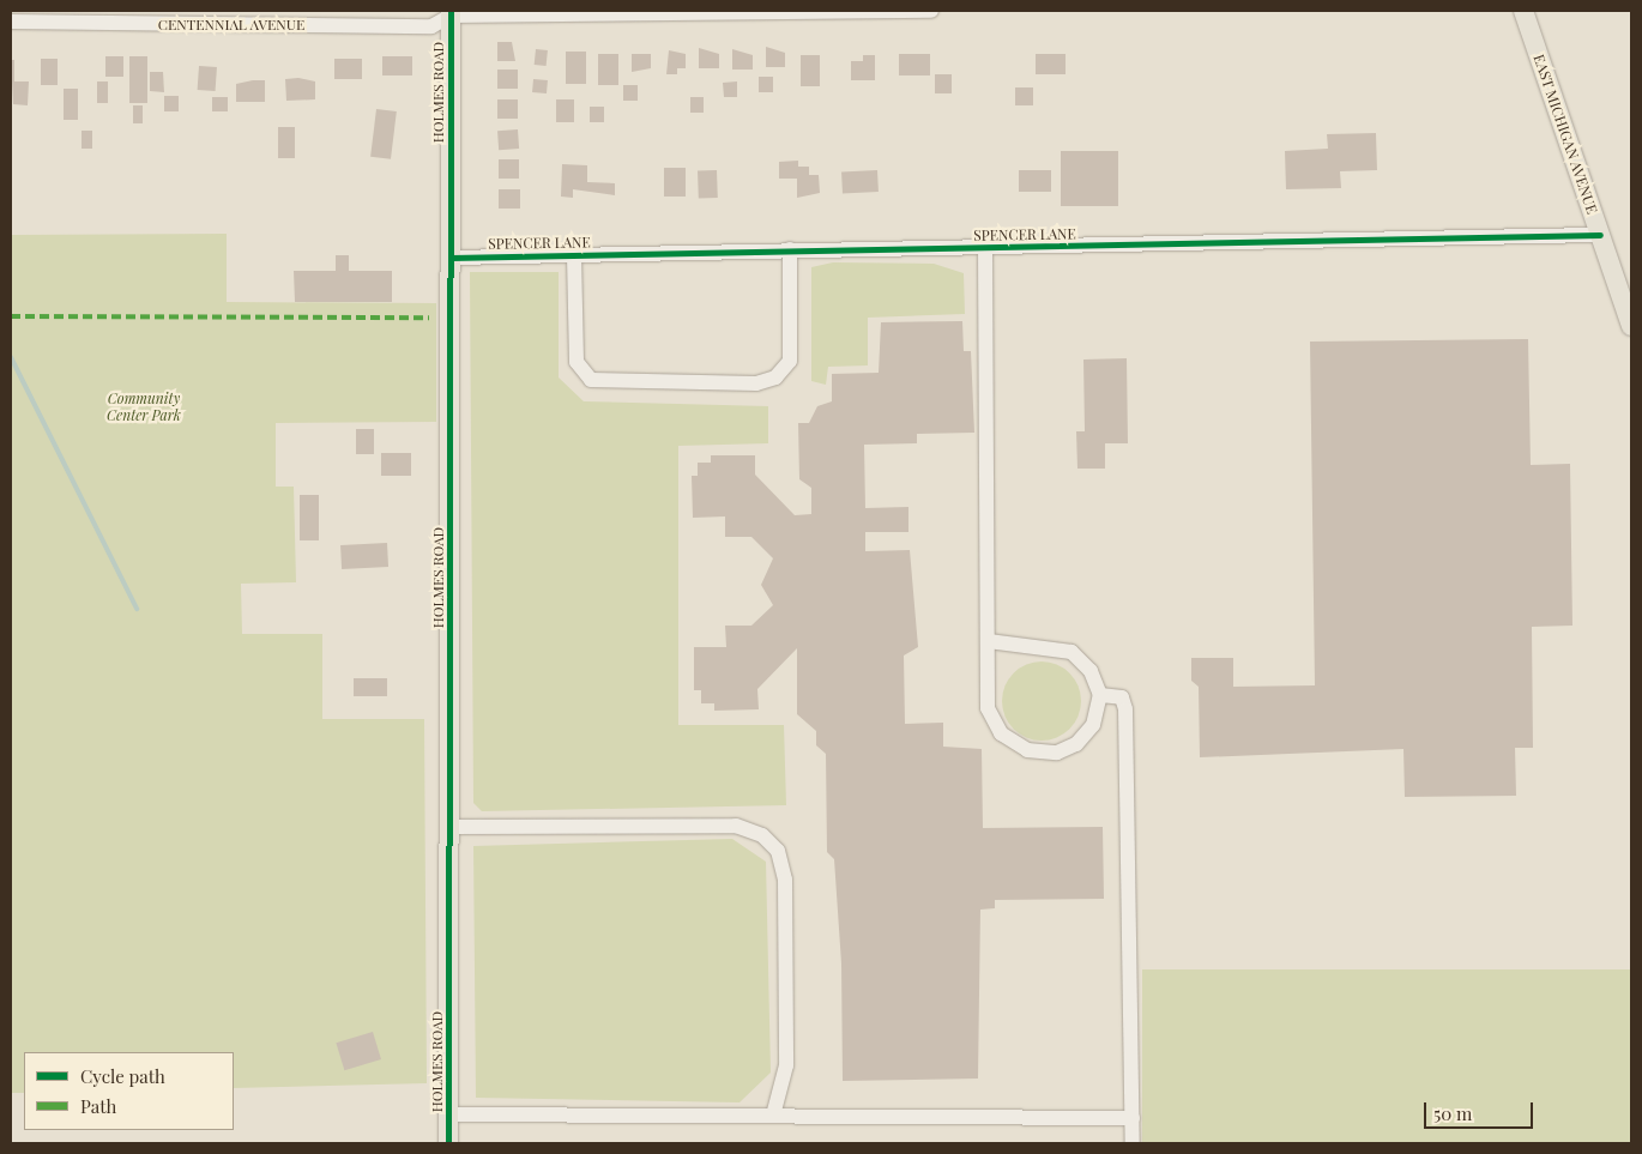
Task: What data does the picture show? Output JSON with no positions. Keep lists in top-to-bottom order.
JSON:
{
  "streets": {
    "main road": ["HOLMES ROAD", "EAST MICHIGAN AVENUE"],
    "street": ["CENTENNIAL AVENUE", "SPENCER LANE"]
  },
  "crossings": [
    ["CENTENNIAL AVENUE", "HOLMES ROAD"],
    ["HOLMES ROAD", "SPENCER LANE"],
    ["EAST MICHIGAN AVENUE", "SPENCER LANE"]
  ],
  "parks": ["Community Center Park"],
  "legend": ["Cycle path", "Path"],
  "scale_bar": "50 m"
}
